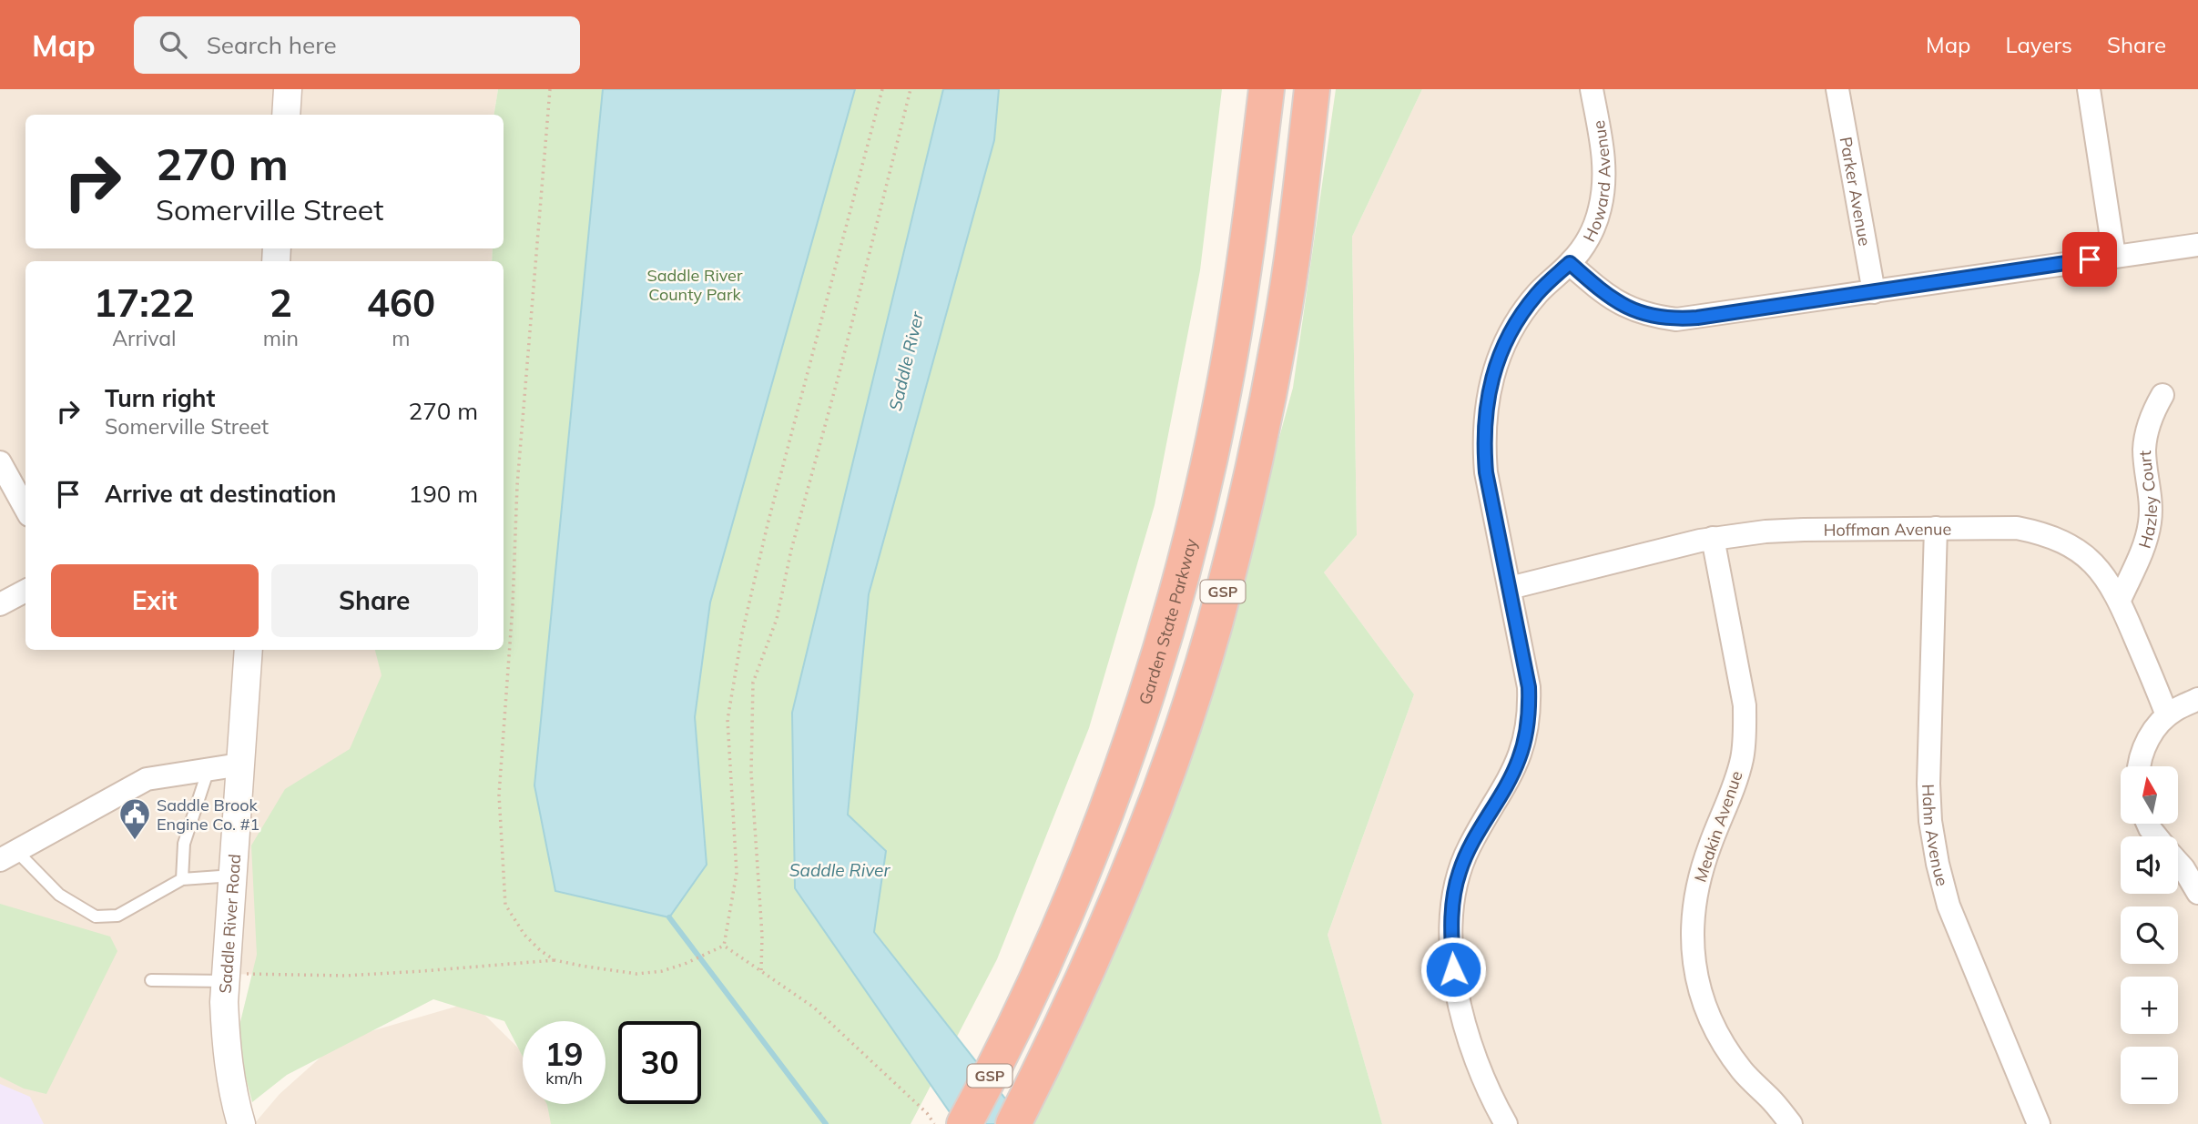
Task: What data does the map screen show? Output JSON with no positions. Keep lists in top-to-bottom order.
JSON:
{
  "streets": {
    "highway": ["GSP", "Garden State Parkway"],
    "street": [
      "Howard Avenue",
      "Parker Avenue",
      "Hazley Court",
      "Hoffman Avenue",
      "Meakin Avenue",
      "Hahn Avenue",
      "Saddle River Road"
    ]
  },
  "crossings": [
    ["Howard Avenue", "Hoffman Avenue"],
    ["Hazley Court", "Hoffman Avenue"],
    ["Hoffman Avenue", "Meakin Avenue"],
    ["Hoffman Avenue", "Hahn Avenue"]
  ],
  "water": ["Saddle River"],
  "parks": ["Saddle River County Park"],
  "places": {
    "public building": ["Saddle Brook Engine Co. #1"]
  },
  "north": "top",
  "page": {
    "header": "Map",
    "search": "Search here",
    "nav": ["Map", "Layers", "Share"],
    "turn": ["270 m", "Somerville Street"],
    "eta": [
      "17:22",
      "Arrival",
      "2",
      "min",
      "460",
      "m"
    ],
    "list": [
      {
        "name": "Turn right",
        "note": "Somerville Street",
        "value": "270 m"
      },
      {
        "name": "Arrive at destination",
        "value": "190 m"
      }
    ],
    "buttons": ["Exit", "Share"],
    "map_buttons": ["+", "−"],
    "speed": "19 km/h",
    "limit": "30"
  }
}
